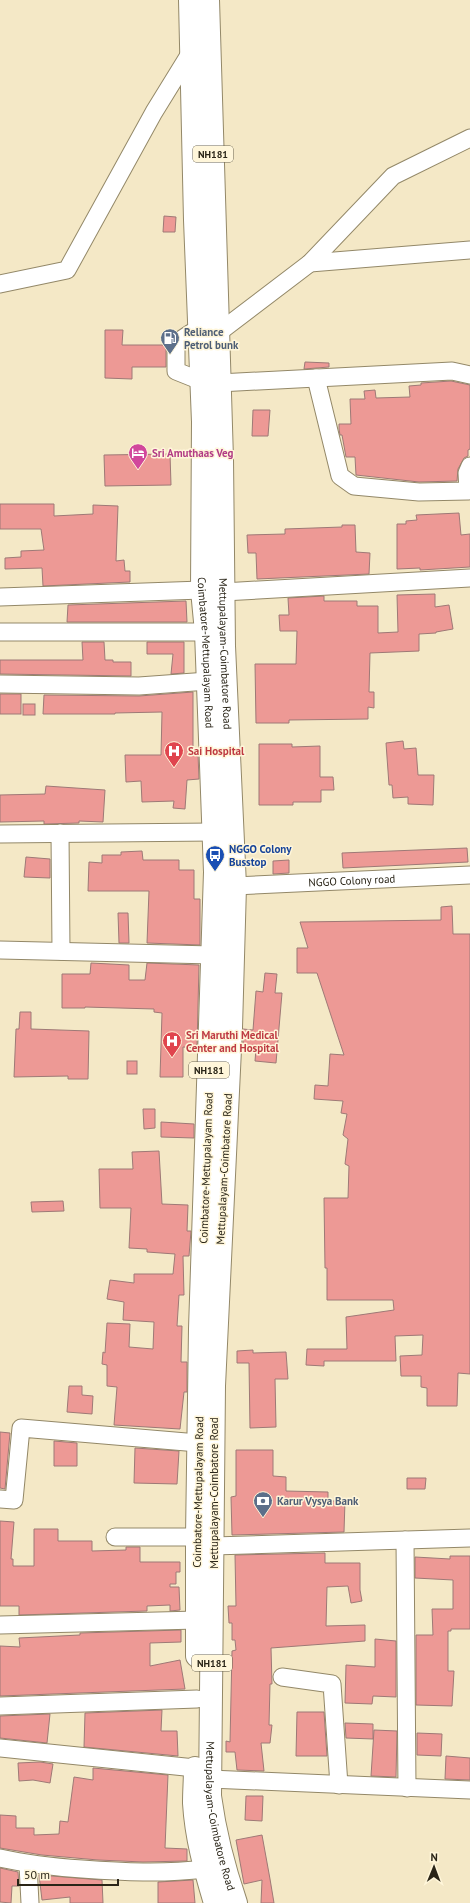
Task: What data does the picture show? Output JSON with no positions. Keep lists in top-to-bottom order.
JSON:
{
  "streets": {
    "highway": ["NH181", "Coimbatore-Mettupalayam Road", "Mettupalayam-Coimbatore Road"],
    "street": ["NGGO Colony road"]
  },
  "crossings": [
    ["NH181", "Mettupalayam-Coimbatore Road"],
    ["Coimbatore-Mettupalayam Road", "Mettupalayam-Coimbatore Road"],
    ["Coimbatore-Mettupalayam Road", "NGGO Colony road"],
    ["Mettupalayam-Coimbatore Road", "NGGO Colony road"]
  ],
  "places": {
    "fuel station": ["Reliance Petrol bunk"],
    "hotel": ["Sri Amuthaas Veg"],
    "hospital": ["Sai Hospital", "Sri Maruthi Medical Center and Hospital"],
    "bus stop": ["NGGO Colony Busstop"],
    "bank": ["Karur Vysya Bank"]
  },
  "scale_bar": "50 m",
  "north": "top"
}
